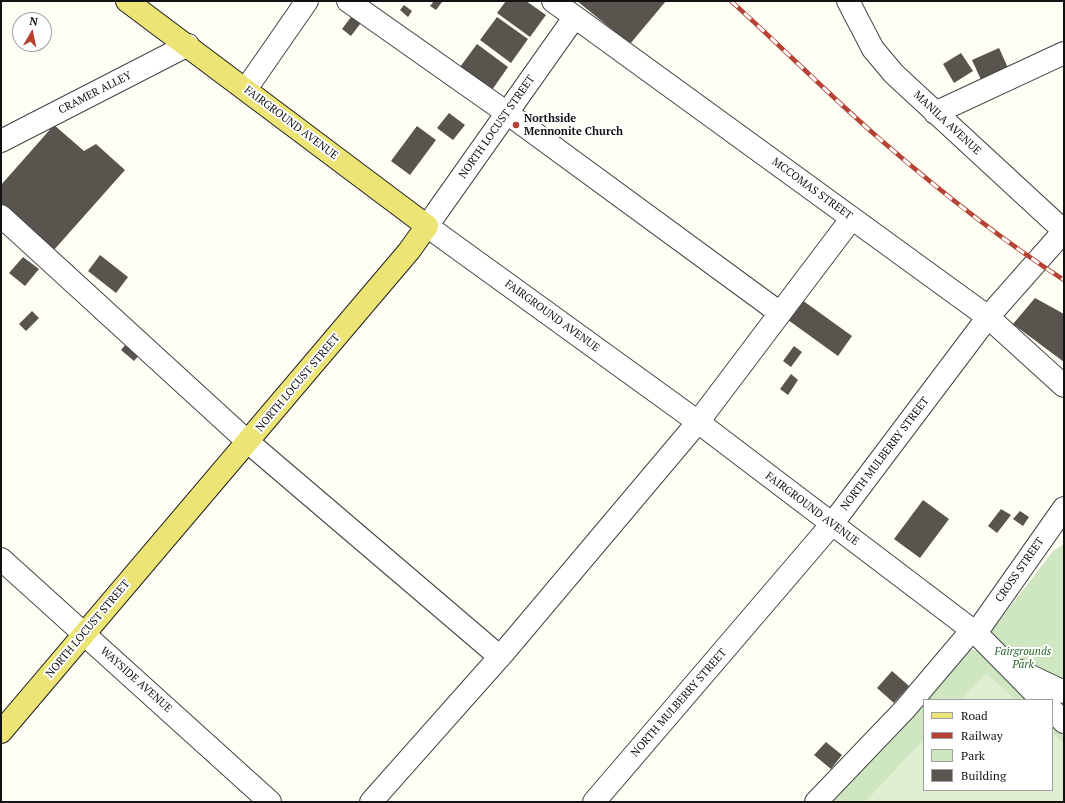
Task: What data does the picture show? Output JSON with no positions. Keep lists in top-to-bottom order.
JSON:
{
  "streets": {
    "main road": ["FAIRGROUND AVENUE", "NORTH LOCUST STREET"],
    "street": [
      "CRAMER ALLEY",
      "MANILA AVENUE",
      "MCCOMAS STREET",
      "NORTH MULBERRY STREET",
      "CROSS STREET",
      "WAYSIDE AVENUE"
    ]
  },
  "crossings": [
    ["CRAMER ALLEY", "FAIRGROUND AVENUE"],
    ["FAIRGROUND AVENUE", "NORTH LOCUST STREET"],
    ["FAIRGROUND AVENUE", "NORTH MULBERRY STREET"],
    ["FAIRGROUND AVENUE", "CROSS STREET"],
    ["MANILA AVENUE", "NORTH MULBERRY STREET"],
    ["NORTH LOCUST STREET", "MCCOMAS STREET"],
    ["NORTH LOCUST STREET", "WAYSIDE AVENUE"],
    ["MCCOMAS STREET", "NORTH MULBERRY STREET"]
  ],
  "parks": ["Fairgrounds Park"],
  "places": ["Northside Mennonite Church"],
  "legend": [
    "Road",
    "Railway",
    "Park",
    "Building"
  ],
  "north": "top"
}
